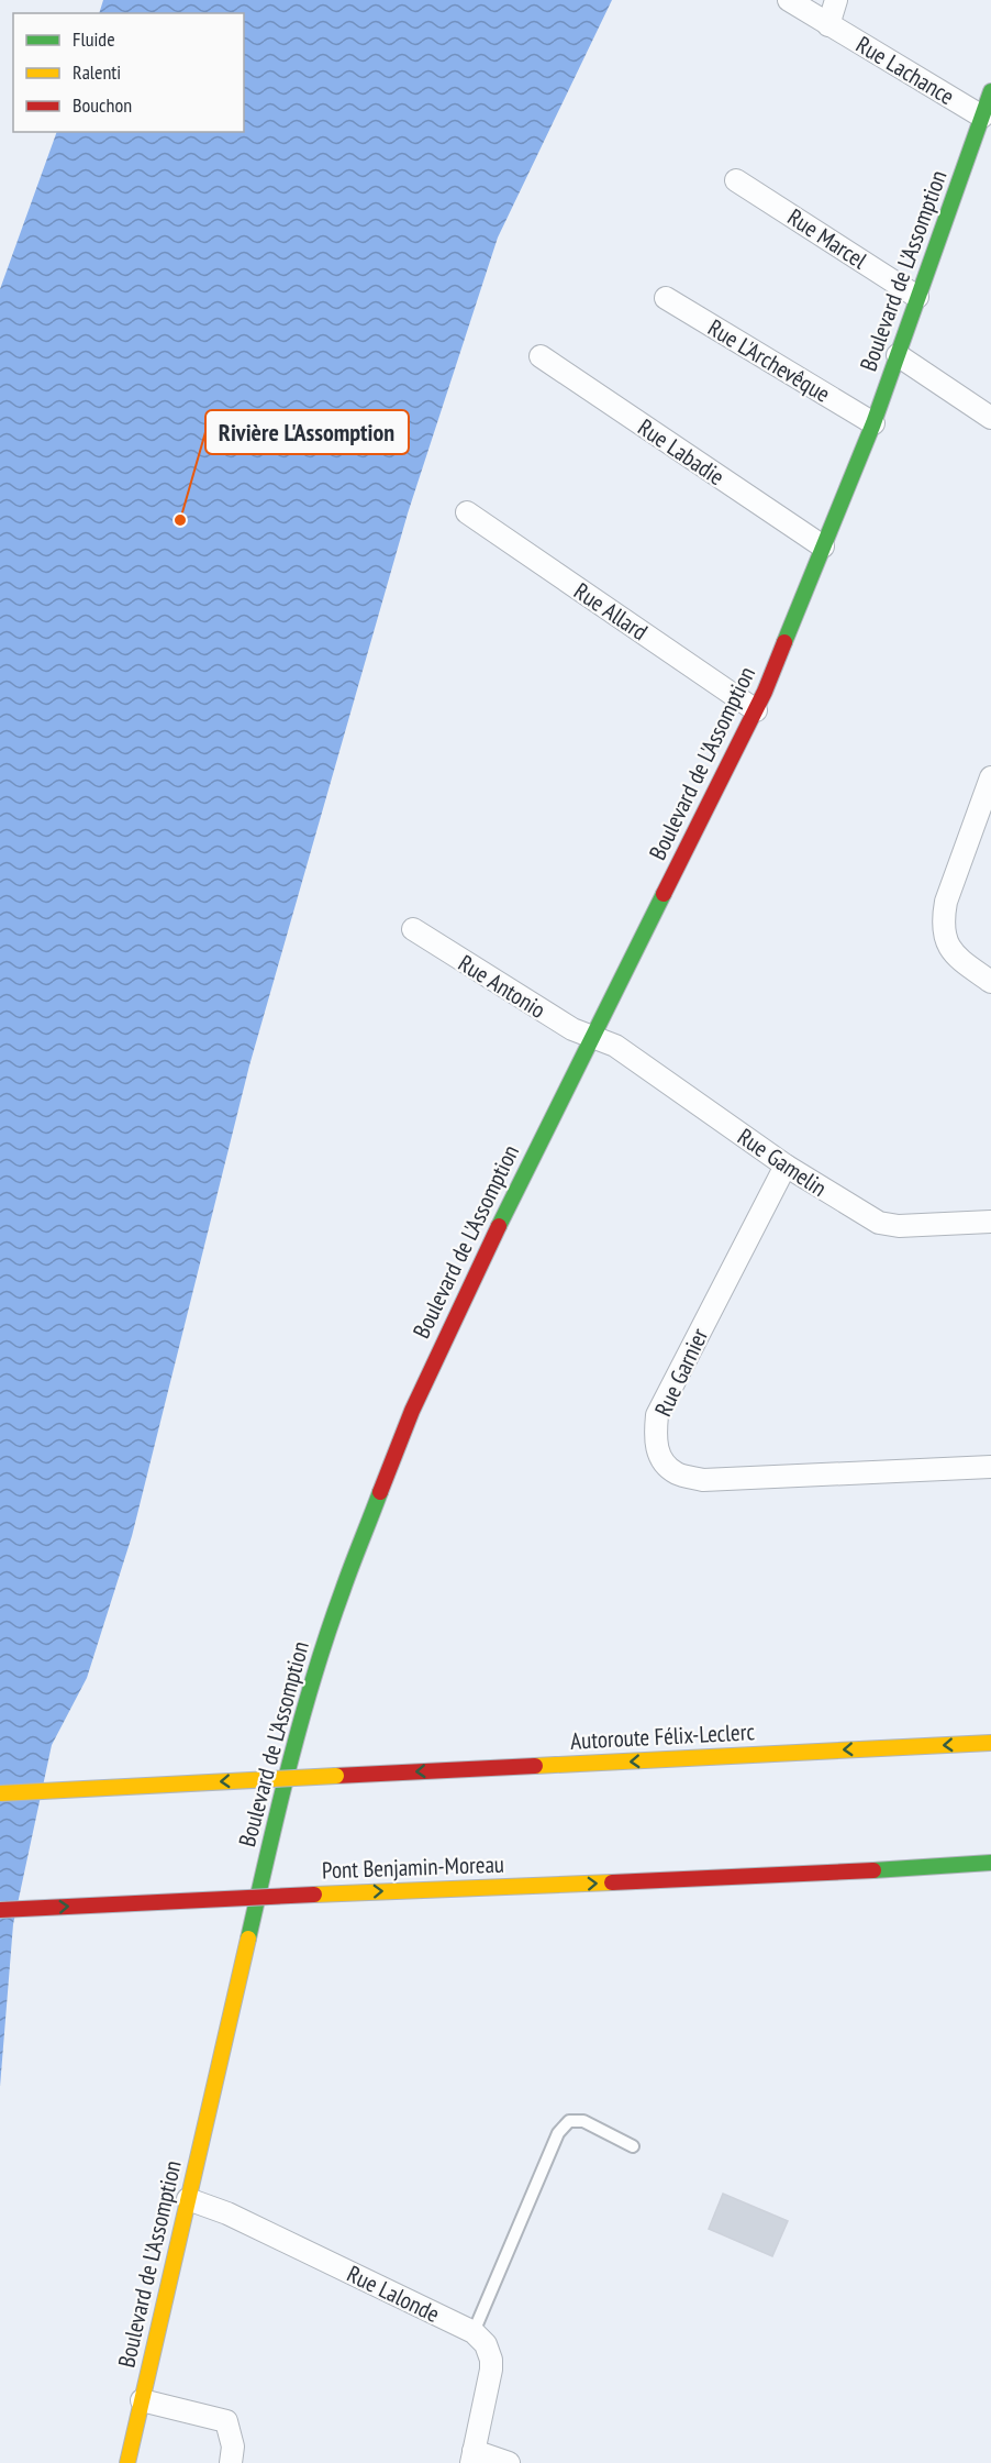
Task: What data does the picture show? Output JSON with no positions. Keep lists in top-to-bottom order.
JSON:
{
  "streets": {
    "main road": ["Boulevard de L'Assomption", "Autoroute Félix-Leclerc", "Pont Benjamin-Moreau"],
    "street": [
      "Rue Lachance",
      "Rue Marcel",
      "Rue L'Archevêque",
      "Rue Labadie",
      "Rue Allard",
      "Rue Antonio",
      "Rue Gamelin",
      "Rue Garnier",
      "Rue Lalonde"
    ]
  },
  "crossings": [
    ["Rue Lachance", "Boulevard de L'Assomption"],
    ["Rue Marcel", "Boulevard de L'Assomption"],
    ["Boulevard de L'Assomption", "Rue L'Archevêque"],
    ["Boulevard de L'Assomption", "Rue Labadie"],
    ["Boulevard de L'Assomption", "Rue Allard"],
    ["Boulevard de L'Assomption", "Rue Antonio"],
    ["Boulevard de L'Assomption", "Rue Gamelin"],
    ["Boulevard de L'Assomption", "Rue Lalonde"],
    ["Rue Antonio", "Rue Gamelin"],
    ["Rue Gamelin", "Rue Garnier"]
  ],
  "one_way": ["Pont Benjamin-Moreau"],
  "places": ["Rivière L'Assomption"],
  "legend": ["Fluide", "Ralenti", "Bouchon"]
}
